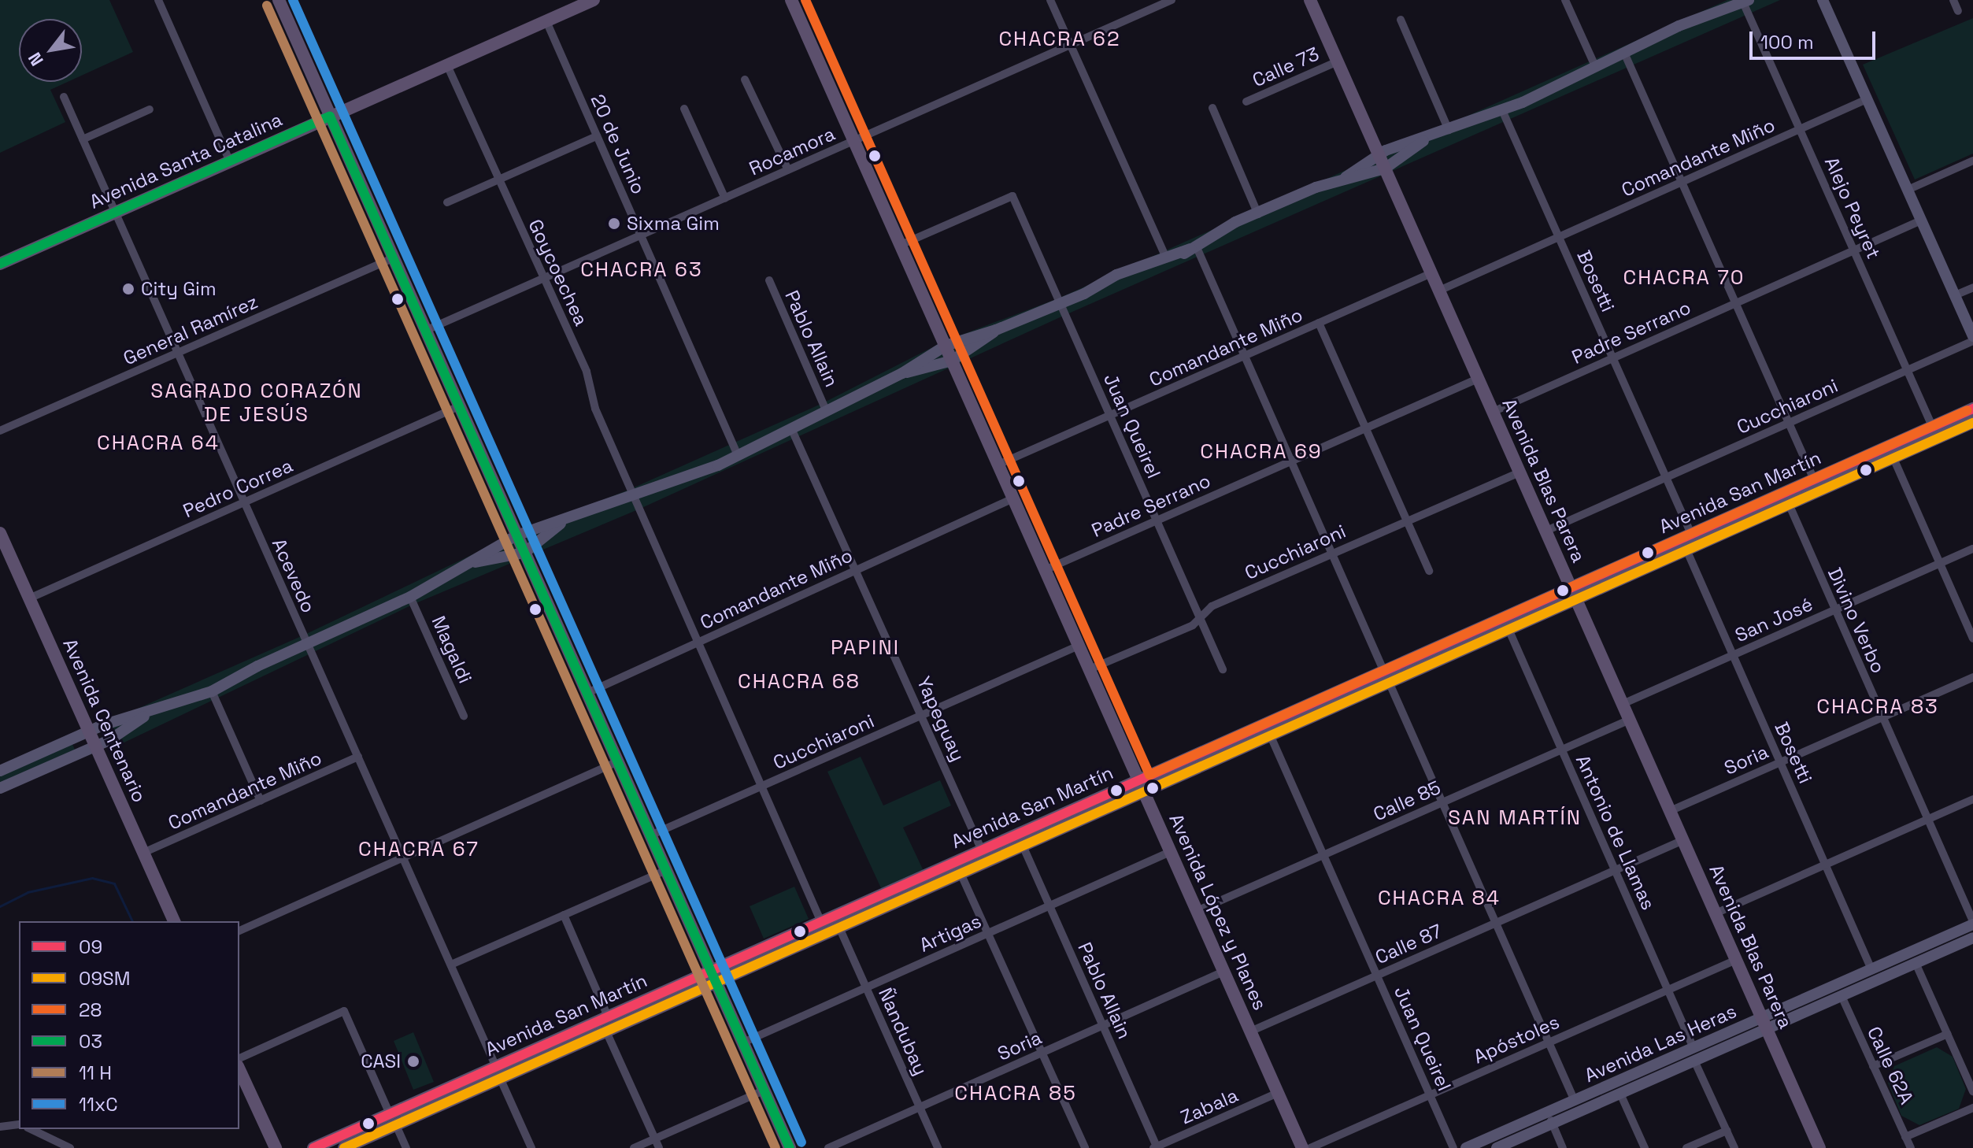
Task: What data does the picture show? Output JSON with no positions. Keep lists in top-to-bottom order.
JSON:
{
  "streets": {
    "main road": [
      "Avenida Santa Catalina",
      "Avenida Blas Parera",
      "Avenida San Martín",
      "Avenida Centenario",
      "Avenida López y Planes",
      "Avenida Las Heras"
    ],
    "street": [
      "Calle 73",
      "20 de Junio",
      "Rocamora",
      "Comandante Miño",
      "Alejo Peyret",
      "Goycoechea",
      "Bosetti",
      "General Ramírez",
      "Padre Serrano",
      "Pablo Allain",
      "Cucchiaroni",
      "Juan Queirel",
      "Pedro Correa",
      "Acevedo",
      "San José",
      "Divino Verbo",
      "Magaldi",
      "Yapeguay",
      "Soria",
      "Calle 85",
      "Antonio de Llamas",
      "Artigas",
      "Calle 87",
      "Ñandubay",
      "Apóstoles",
      "Calle 62A",
      "Zabala"
    ]
  },
  "crossings": [
    ["Calle 73", "Avenida Blas Parera"],
    ["20 de Junio", "Rocamora"],
    ["20 de Junio", "Avenida Santa Catalina"],
    ["Rocamora", "Goycoechea"],
    ["Rocamora", "Avenida López y Planes"],
    ["Comandante Miño", "Alejo Peyret"],
    ["Comandante Miño", "Goycoechea"],
    ["Comandante Miño", "Bosetti"],
    ["Comandante Miño", "Juan Queirel"],
    ["Comandante Miño", "Avenida Blas Parera"],
    ["Comandante Miño", "Acevedo"],
    ["Comandante Miño", "Yapeguay"],
    ["Comandante Miño", "Avenida Centenario"],
    ["Comandante Miño", "Avenida López y Planes"],
    ["Avenida Santa Catalina", "Goycoechea"],
    ["Avenida Santa Catalina", "Acevedo"],
    ["Alejo Peyret", "Padre Serrano"],
    ["Alejo Peyret", "Cucchiaroni"],
    ["Alejo Peyret", "Avenida San Martín"],
    ["Goycoechea", "Cucchiaroni"],
    ["Goycoechea", "Avenida San Martín"],
    ["Bosetti", "Padre Serrano"],
    ["Bosetti", "Cucchiaroni"],
    ["Bosetti", "Avenida San Martín"],
    ["Bosetti", "San José"],
    ["Bosetti", "Soria"],
    ["Bosetti", "Avenida Las Heras"],
    ["General Ramírez", "Acevedo"],
    ["Padre Serrano", "Juan Queirel"],
    ["Padre Serrano", "Avenida Blas Parera"],
    ["Padre Serrano", "Avenida López y Planes"],
    ["Pablo Allain", "Avenida San Martín"],
    ["Pablo Allain", "Soria"],
    ["Pablo Allain", "Artigas"],
    ["Pablo Allain", "Zabala"],
    ["Cucchiaroni", "Juan Queirel"],
    ["Cucchiaroni", "Avenida Blas Parera"],
    ["Cucchiaroni", "Yapeguay"],
    ["Cucchiaroni", "Avenida López y Planes"],
    ["Juan Queirel", "Avenida San Martín"],
    ["Juan Queirel", "Calle 85"],
    ["Juan Queirel", "Avenida López y Planes"],
    ["Juan Queirel", "Calle 87"],
    ["Juan Queirel", "Apóstoles"],
    ["Avenida Blas Parera", "Avenida San Martín"],
    ["Avenida Blas Parera", "San José"],
    ["Avenida Blas Parera", "Soria"],
    ["Avenida Blas Parera", "Calle 85"],
    ["Avenida Blas Parera", "Calle 87"],
    ["Avenida Blas Parera", "Apóstoles"],
    ["Avenida Blas Parera", "Avenida Las Heras"],
    ["Pedro Correa", "Acevedo"],
    ["Pedro Correa", "Avenida Centenario"],
    ["Avenida San Martín", "Acevedo"],
    ["Avenida San Martín", "Divino Verbo"],
    ["Avenida San Martín", "Yapeguay"],
    ["Avenida San Martín", "Antonio de Llamas"],
    ["Avenida San Martín", "Avenida López y Planes"],
    ["Avenida San Martín", "Ñandubay"],
    ["San José", "Divino Verbo"],
    ["Divino Verbo", "Soria"],
    ["Divino Verbo", "Avenida Las Heras"],
    ["Soria", "Avenida López y Planes"],
    ["Soria", "Ñandubay"],
    ["Calle 85", "Antonio de Llamas"],
    ["Calle 85", "Avenida López y Planes"],
    ["Antonio de Llamas", "Calle 87"],
    ["Antonio de Llamas", "Apóstoles"],
    ["Antonio de Llamas", "Avenida Las Heras"],
    ["Avenida López y Planes", "Artigas"],
    ["Avenida López y Planes", "Calle 87"],
    ["Avenida López y Planes", "Zabala"],
    ["Artigas", "Ñandubay"],
    ["Avenida Las Heras", "Calle 62A"]
  ],
  "districts": [
    "CHACRA 62",
    "CHACRA 63",
    "CHACRA 70",
    "SAGRADO CORAZÓN DE JESÚS",
    "CHACRA 64",
    "CHACRA 69",
    "PAPINI",
    "CHACRA 68",
    "CHACRA 83",
    "SAN MARTÍN",
    "CHACRA 67",
    "CHACRA 84",
    "CHACRA 85"
  ],
  "places": ["Sixma Gim", "City Gim", "CASI"],
  "lines": [
    "transit line 28",
    "transit line 11xC",
    "transit line 03",
    "transit line 09",
    "transit line 09SM"
  ],
  "legend": [
    "09",
    "09SM",
    "28",
    "03",
    "11 H",
    "11xC"
  ],
  "scale_bar": "100 m",
  "north": "bottom left"
}
